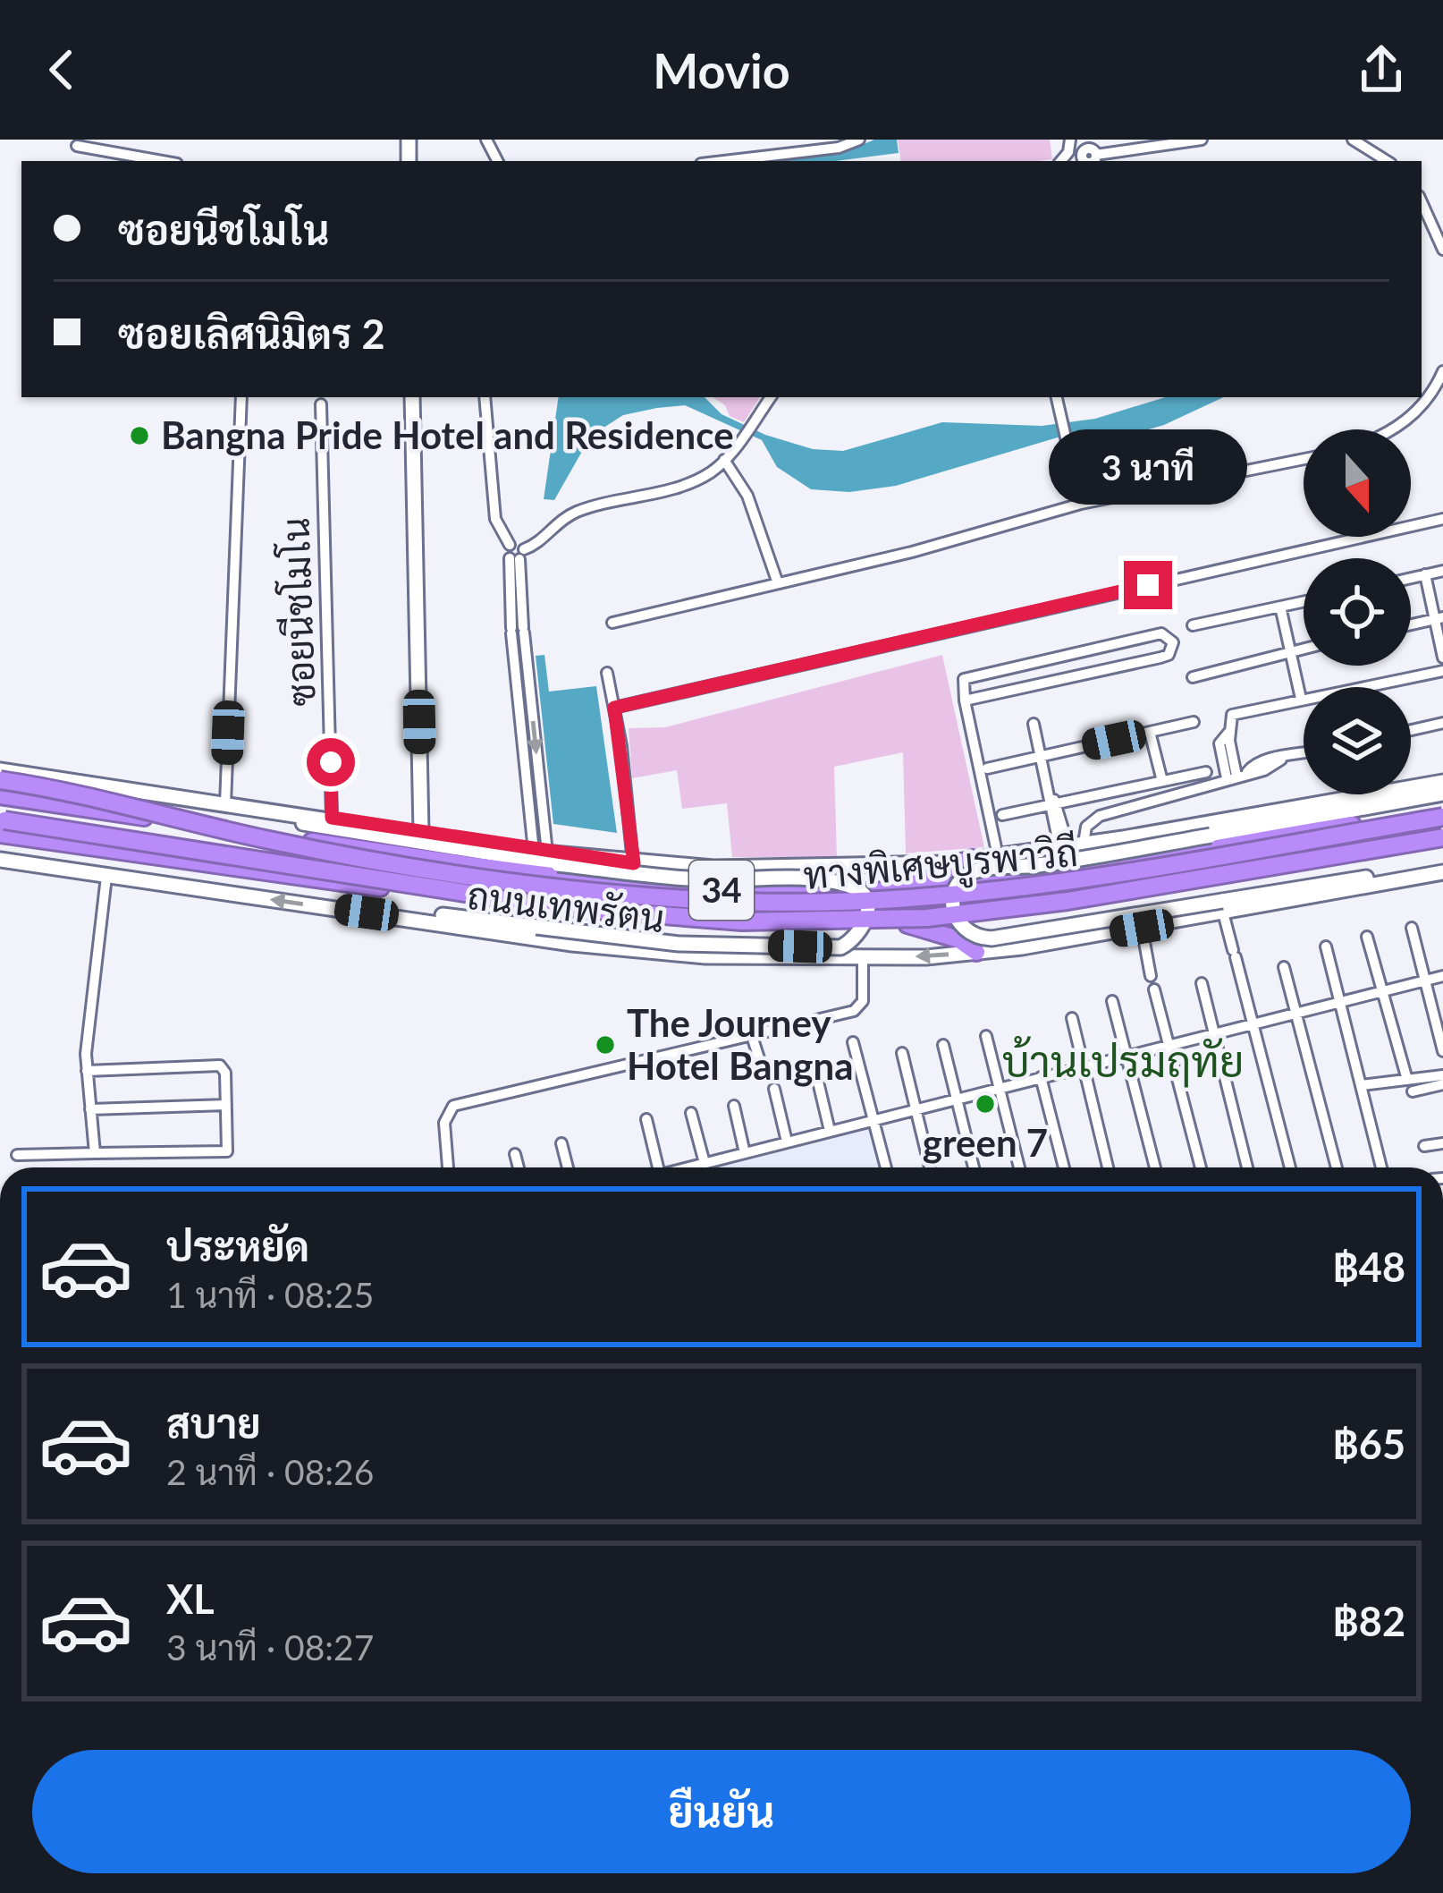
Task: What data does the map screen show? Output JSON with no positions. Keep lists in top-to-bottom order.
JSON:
{
  "streets": {
    "highway": ["ทางพิเศษบูรพาวิถี", "34", "ถนนเทพรัตน"],
    "street": ["ซอยนีชโมโน"]
  },
  "crossings": [
    ["ซอยนีชโมโน", "ถนนเทพรัตน"],
    ["ทางพิเศษบูรพาวิถี", "ถนนเทพรัตน"]
  ],
  "districts": ["บ้านเปรมฤทัย"],
  "places": ["Bangna Pride Hotel and Residence", "The Journey Hotel Bangna", "green 7"],
  "north": "bottom",
  "page": {
    "header": "Movio",
    "banner": ["ซอยนีชโมโน", "ซอยเลิศนิมิตร 2"],
    "bubble": "3 นาที",
    "list": [
      {
        "name": "ประหยัด",
        "note": "1 นาที · 08:25",
        "value": "฿48"
      },
      {
        "name": "สบาย",
        "note": "2 นาที · 08:26",
        "value": "฿65"
      },
      {
        "name": "XL",
        "note": "3 นาที · 08:27",
        "value": "฿82"
      }
    ],
    "buttons": "ยืนยัน"
  }
}
